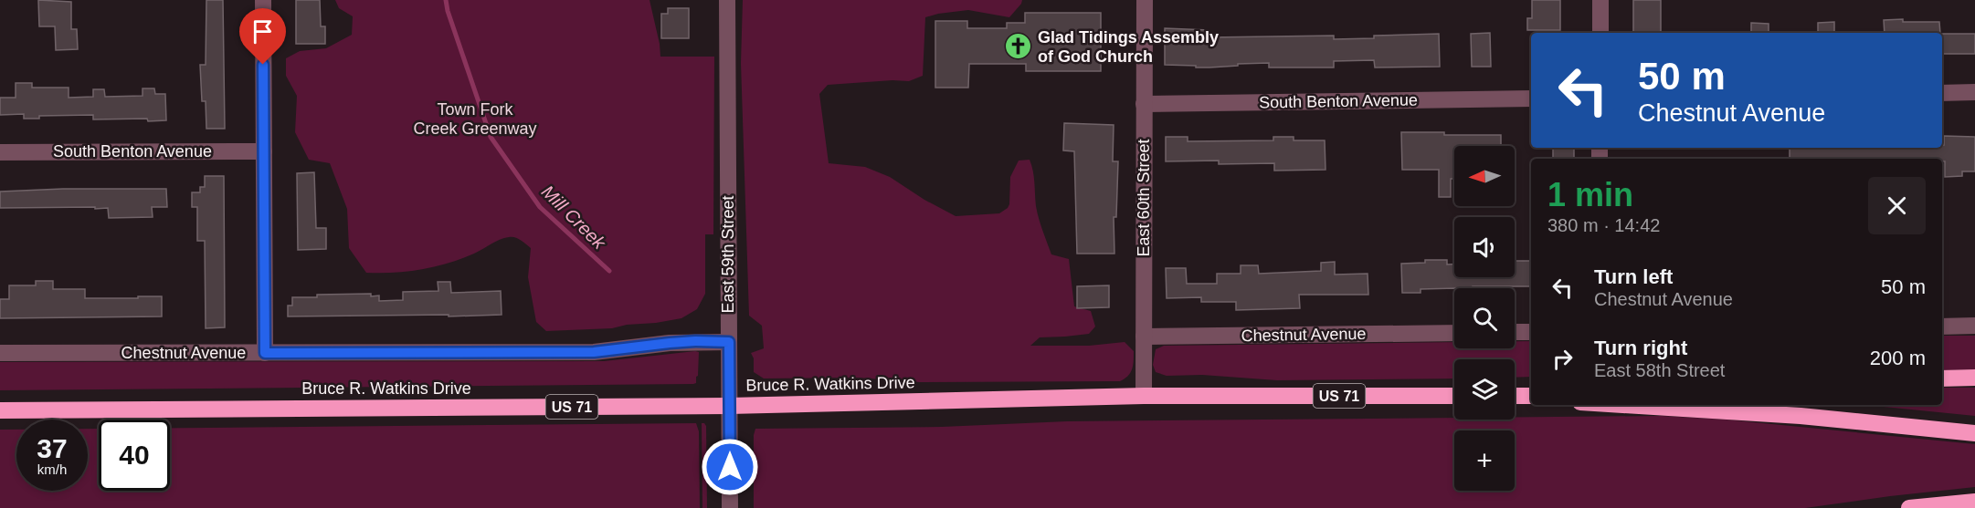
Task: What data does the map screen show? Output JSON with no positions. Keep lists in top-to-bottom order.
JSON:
{
  "streets": {
    "highway": ["Bruce R. Watkins Drive", "US 71"],
    "street": [
      "South Benton Avenue",
      "East 60th Street",
      "East 59th Street",
      "Chestnut Avenue"
    ]
  },
  "crossings": [
    ["South Benton Avenue", "East 60th Street"],
    ["East 60th Street", "Chestnut Avenue"],
    ["East 60th Street", "Bruce R. Watkins Drive"],
    ["East 59th Street", "Chestnut Avenue"],
    ["East 59th Street", "Bruce R. Watkins Drive"]
  ],
  "water": ["Mill Creek"],
  "parks": ["Town Fork Creek Greenway"],
  "places": {
    "church": ["Glad Tidings Assembly of God Church"]
  },
  "north": "left",
  "page": {
    "turn": ["50 m", "Chestnut Avenue"],
    "map_buttons": "+",
    "heading": ["1 min", "380 m · 14:42"],
    "list": [
      {
        "name": "Turn left",
        "note": "Chestnut Avenue",
        "value": "50 m"
      },
      {
        "name": "Turn right",
        "note": "East 58th Street",
        "value": "200 m"
      }
    ],
    "speed": "37 km/h",
    "limit": "40"
  }
}
